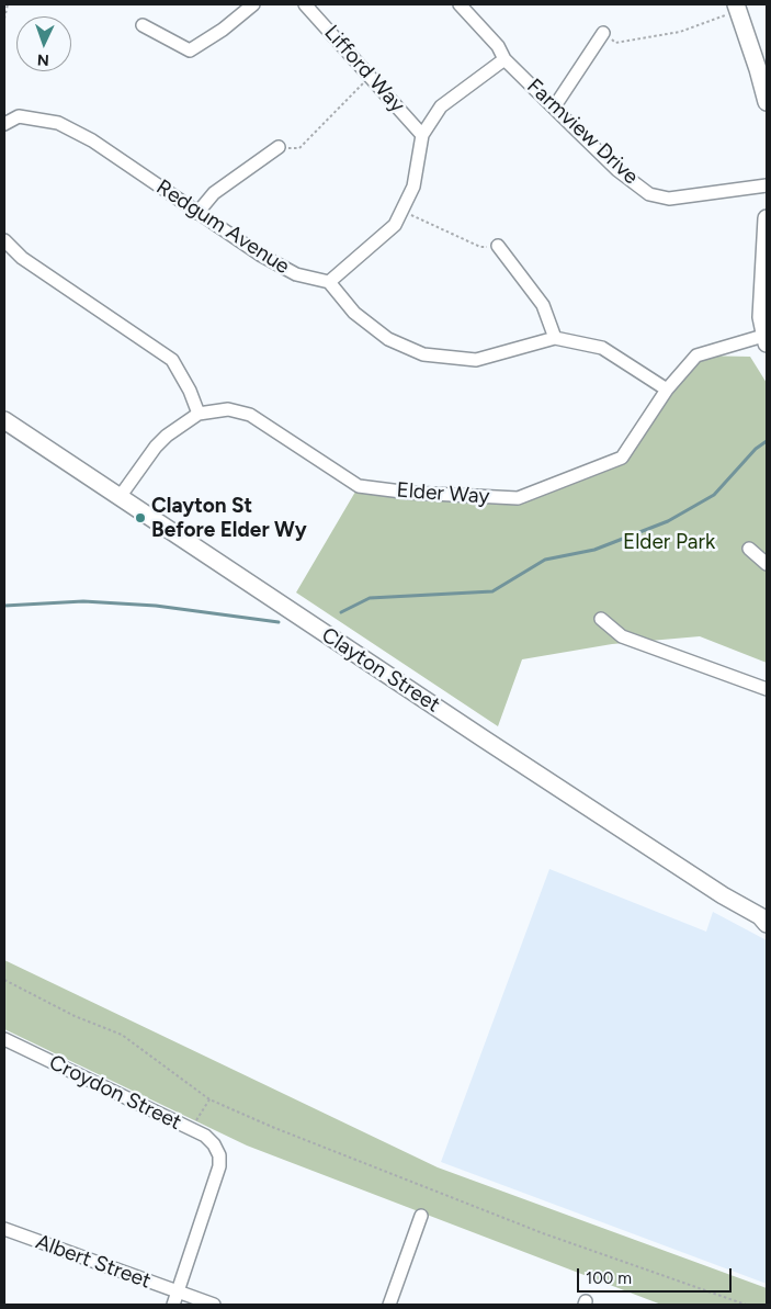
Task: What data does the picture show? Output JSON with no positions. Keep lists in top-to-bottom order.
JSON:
{
  "streets": {
    "main road": ["Clayton Street"],
    "street": [
      "Lifford Way",
      "Farmview Drive",
      "Redgum Avenue",
      "Elder Way",
      "Croydon Street",
      "Albert Street"
    ]
  },
  "crossings": [
    ["Elder Way", "Clayton Street"],
    ["Croydon Street", "Albert Street"]
  ],
  "parks": ["Elder Park"],
  "places": ["Clayton St Before Elder Wy"],
  "scale_bar": "100 m",
  "north": "bottom"
}
